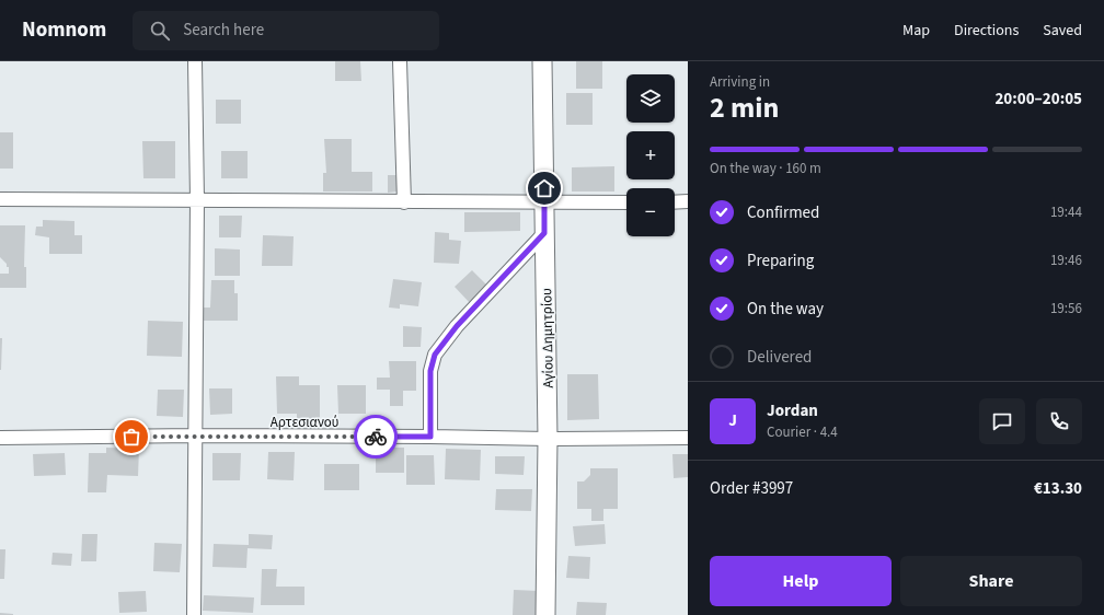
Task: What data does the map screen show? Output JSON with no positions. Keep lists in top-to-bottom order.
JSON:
{
  "streets": {
    "street": ["Αγίου Δημητρίου", "Αρτεσιανού"]
  },
  "crossings": [
    ["Αγίου Δημητρίου", "Αρτεσιανού"]
  ],
  "page": {
    "header": "Nomnom",
    "search": "Search here",
    "nav": ["Map", "Directions", "Saved"],
    "heading": ["2 min", "Arriving in", "20:00–20:05"],
    "panel": [
      "Jordan",
      "Courier · 4.4",
      "Order #3997",
      "€13.30"
    ],
    "map_buttons": ["+", "−"],
    "bar": "On the way · 160 m",
    "list": [
      ["Confirmed", "19:44"],
      ["Preparing", "19:46"],
      ["On the way", "19:56"],
      "Delivered"
    ],
    "round": "J",
    "buttons": ["Help", "Share"]
  }
}
